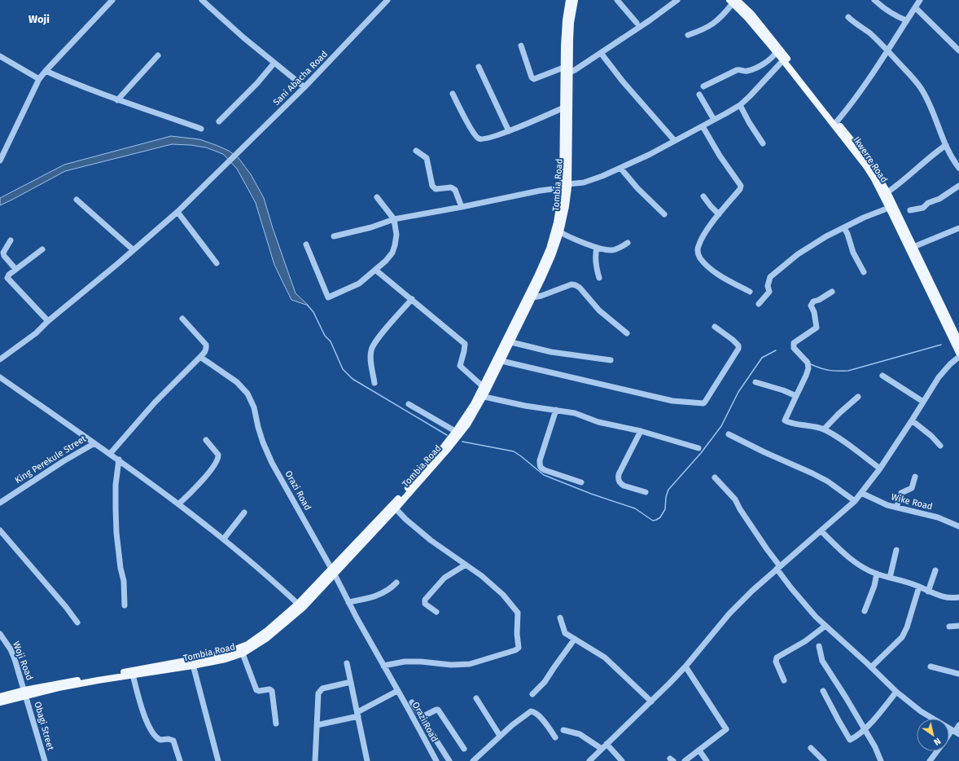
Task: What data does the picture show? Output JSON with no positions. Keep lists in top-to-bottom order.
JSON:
{
  "streets": {
    "main road": ["Ikwerre Road", "Tombia Road"],
    "street": [
      "Sani Abacha Road",
      "King Perekule Street",
      "Orazi Road",
      "Wike Road",
      "Woji Road",
      "Obagi Street"
    ]
  },
  "crossings": [
    ["Tombia Road", "Orazi Road"],
    ["Tombia Road", "Woji Road"],
    ["Tombia Road", "Obagi Street"],
    ["Woji Road", "Obagi Street"]
  ],
  "districts": ["Woji"],
  "north": "bottom right"
}
